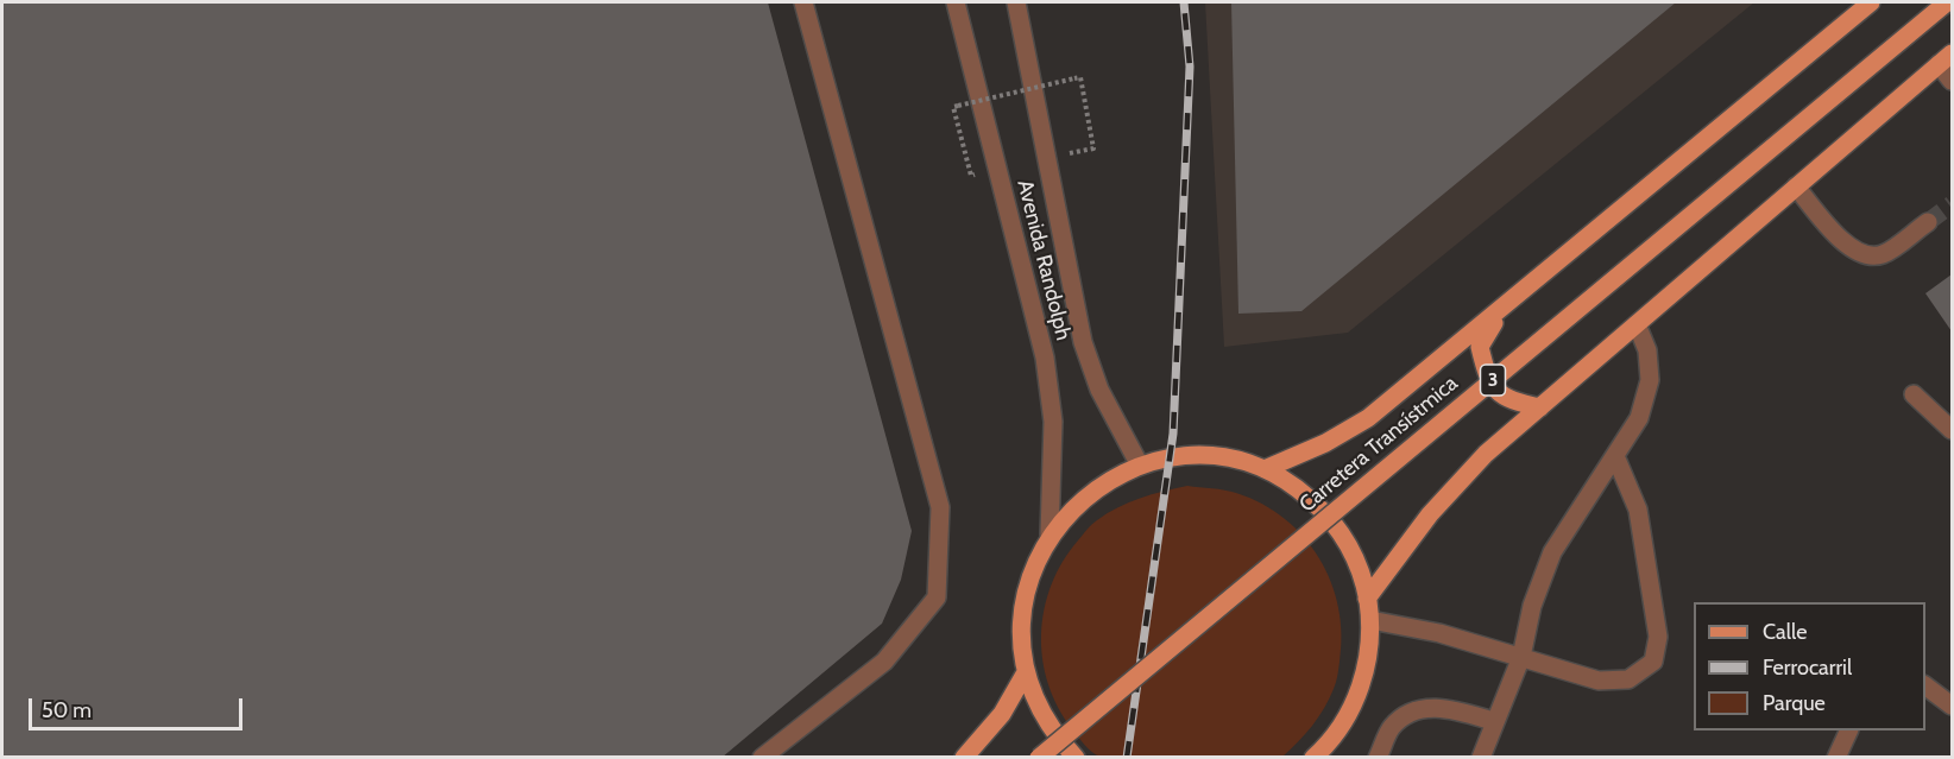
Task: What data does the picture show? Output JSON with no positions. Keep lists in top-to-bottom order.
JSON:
{
  "streets": {
    "main road": ["3", "Carretera Transístmica"],
    "street": ["Avenida Randolph"]
  },
  "legend": ["Calle", "Ferrocarril", "Parque"],
  "scale_bar": "50 m"
}
